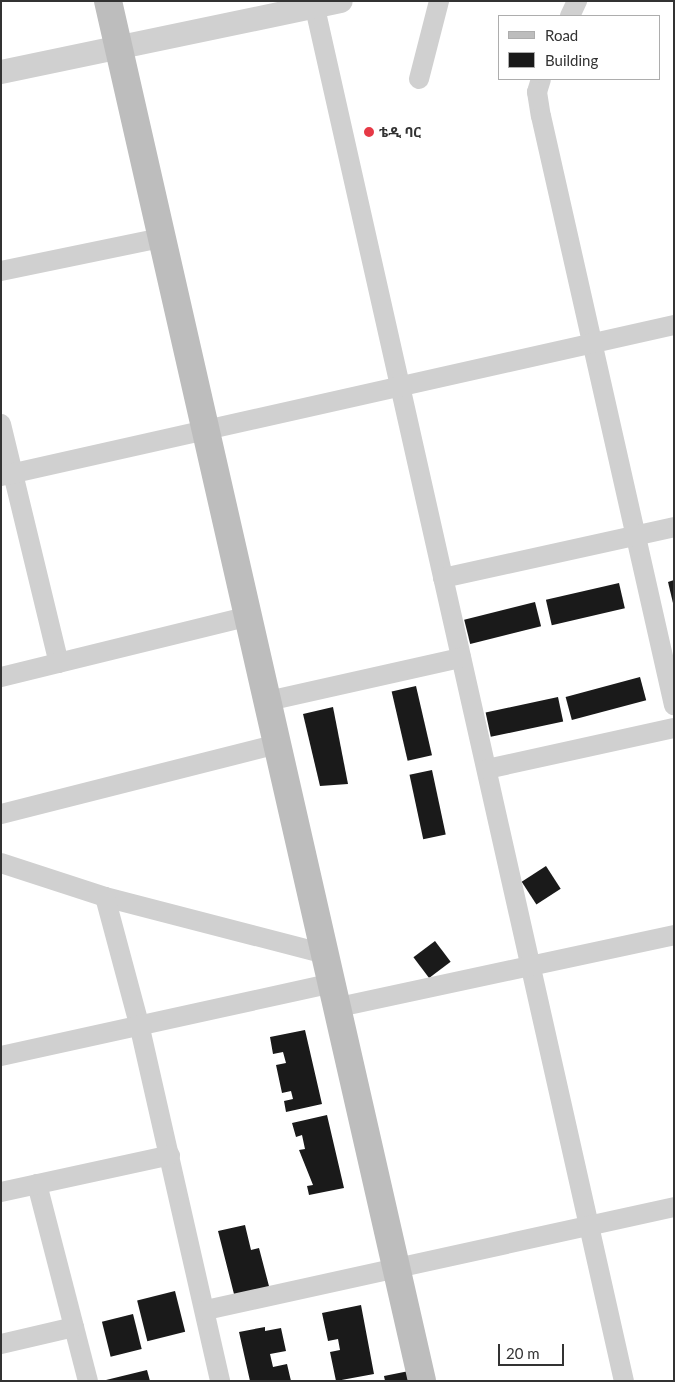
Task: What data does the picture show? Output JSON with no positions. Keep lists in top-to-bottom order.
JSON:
{
  "places": ["ቴዲ ባር"],
  "legend": ["Road", "Building"],
  "scale_bar": "20 m"
}
